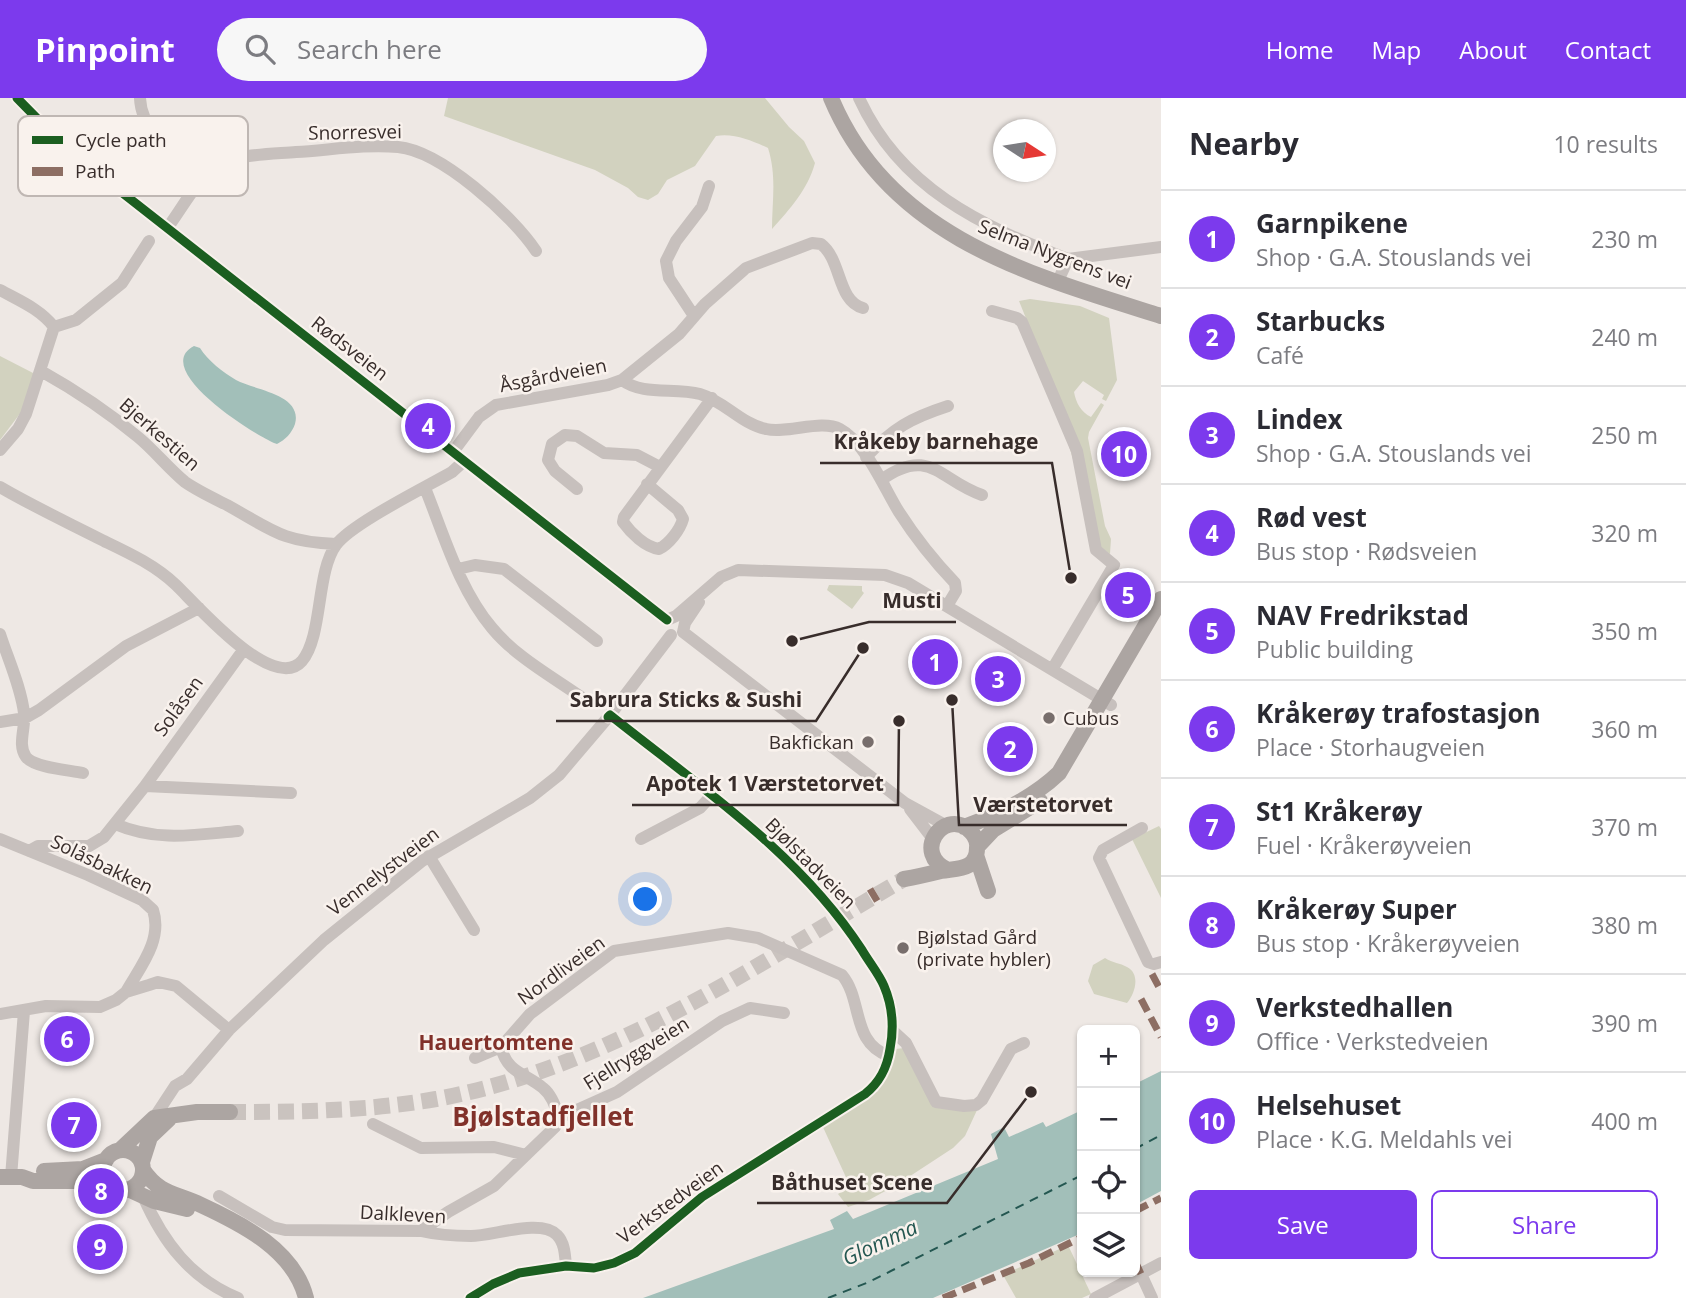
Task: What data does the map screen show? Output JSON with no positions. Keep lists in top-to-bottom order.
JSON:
{
  "streets": {
    "main road": ["Selma Nygrens vei"],
    "street": [
      "Snorresvei",
      "Rødsveien",
      "Åsgårdveien",
      "Bjerkestien",
      "Solåsen",
      "Bjølstadveien",
      "Solåsbakken",
      "Vennelystveien",
      "Nordliveien",
      "Fjellryggveien",
      "Verkstedveien",
      "Dalkleven"
    ]
  },
  "crossings": [
    ["Snorresvei", "Rødsveien"],
    ["Rødsveien", "Åsgårdveien"],
    ["Rødsveien", "Vennelystveien"],
    ["Åsgårdveien", "Vennelystveien"],
    ["Solåsen", "Solåsbakken"],
    ["Bjølstadveien", "Vennelystveien"],
    ["Bjølstadveien", "Nordliveien"],
    ["Bjølstadveien", "Verkstedveien"],
    ["Fjellryggveien", "Dalkleven"],
    ["Verkstedveien", "Dalkleven"]
  ],
  "districts": ["Hauertomtene", "Bjølstadfjellet"],
  "water": ["Glomma"],
  "places": [
    "Kråkeby barnehage",
    "Musti",
    "Sabrura Sticks & Sushi",
    "Værstetorvet",
    "Cubus",
    "Apotek 1 Værstetorvet",
    "Bakfickan",
    "Bjølstad Gård (private hybler)",
    "Båthuset Scene"
  ],
  "legend": ["Cycle path", "Path"],
  "north": "right",
  "page": {
    "header": "Pinpoint",
    "search": "Search here",
    "nav": [
      "Home",
      "Map",
      "About",
      "Contact"
    ],
    "heading": ["Nearby", "10 results"],
    "list": [
      {
        "mark": "1",
        "name": "Garnpikene",
        "note": "Shop · G.A. Stouslands vei",
        "value": "230 m"
      },
      {
        "mark": "2",
        "name": "Starbucks",
        "note": "Café",
        "value": "240 m"
      },
      {
        "mark": "3",
        "name": "Lindex",
        "note": "Shop · G.A. Stouslands vei",
        "value": "250 m"
      },
      {
        "mark": "4",
        "name": "Rød vest",
        "note": "Bus stop · Rødsveien",
        "value": "320 m"
      },
      {
        "mark": "5",
        "name": "NAV Fredrikstad",
        "note": "Public building",
        "value": "350 m"
      },
      {
        "mark": "6",
        "name": "Kråkerøy trafostasjon",
        "note": "Place · Storhaugveien",
        "value": "360 m"
      },
      {
        "mark": "7",
        "name": "St1 Kråkerøy",
        "note": "Fuel · Kråkerøyveien",
        "value": "370 m"
      },
      {
        "mark": "8",
        "name": "Kråkerøy Super",
        "note": "Bus stop · Kråkerøyveien",
        "value": "380 m"
      },
      {
        "mark": "9",
        "name": "Verkstedhallen",
        "note": "Office · Verkstedveien",
        "value": "390 m"
      },
      {
        "mark": "10",
        "name": "Helsehuset",
        "note": "Place · K.G. Meldahls vei",
        "value": "400 m"
      }
    ],
    "pins": [
      "4",
      "10",
      "5",
      "1",
      "3",
      "2",
      "6",
      "7",
      "8",
      "9"
    ],
    "map_buttons": ["+", "−"],
    "buttons": ["Save", "Share"]
  }
}
